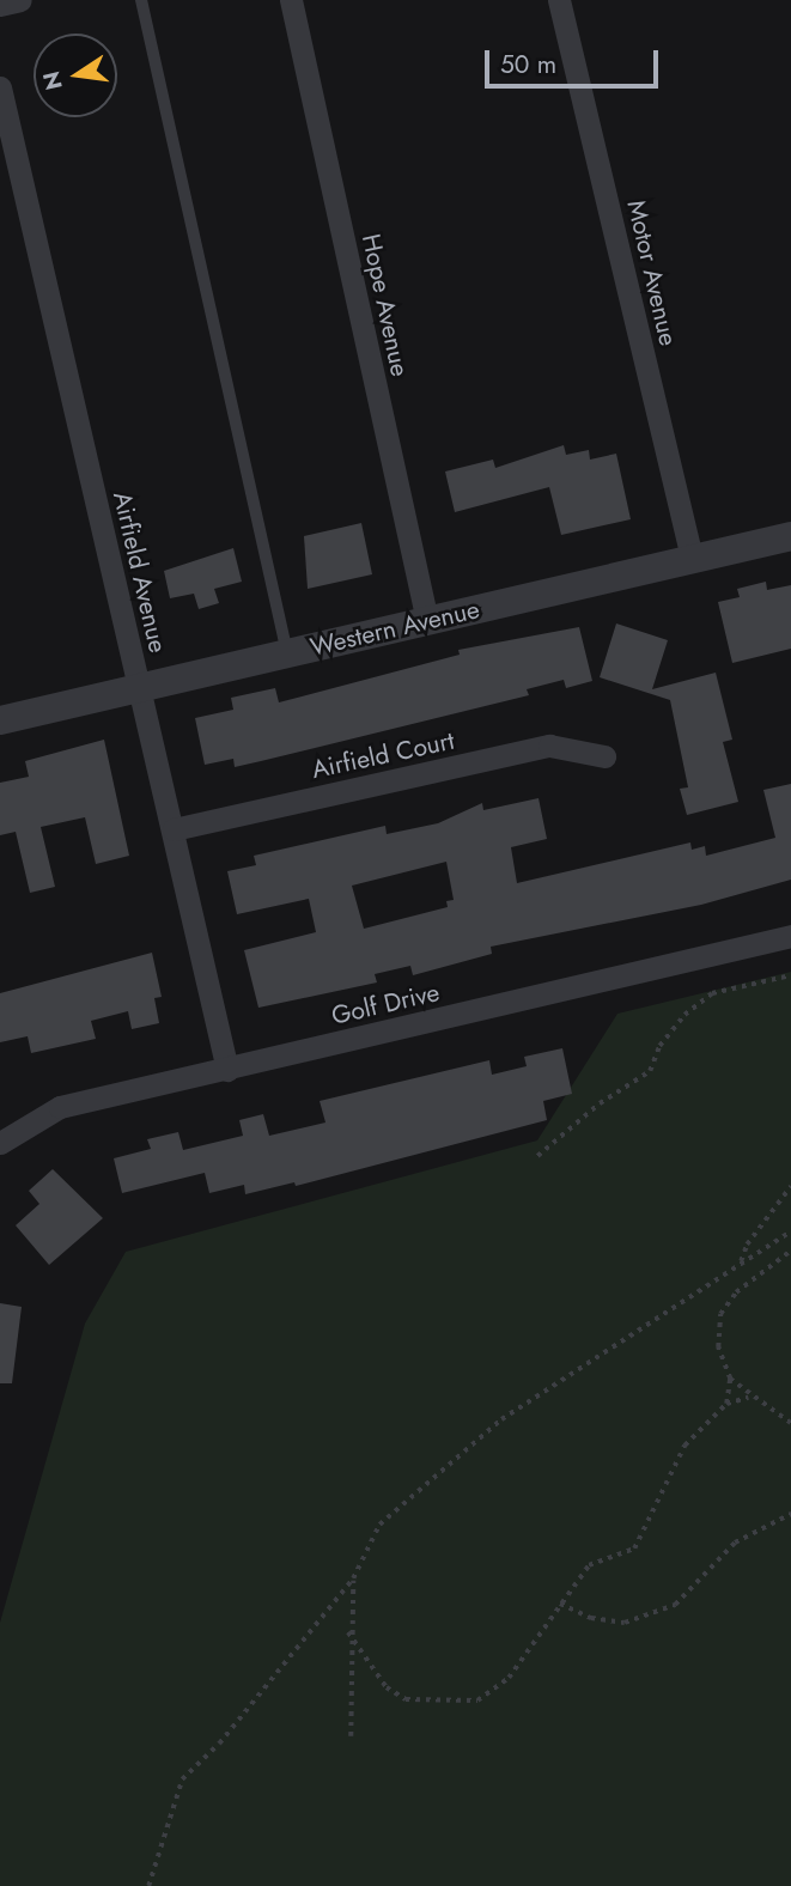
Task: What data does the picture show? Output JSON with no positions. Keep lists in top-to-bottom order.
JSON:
{
  "streets": {
    "street": [
      "Motor Avenue",
      "Hope Avenue",
      "Airfield Avenue",
      "Western Avenue",
      "Airfield Court",
      "Golf Drive"
    ]
  },
  "crossings": [
    ["Motor Avenue", "Western Avenue"],
    ["Hope Avenue", "Western Avenue"],
    ["Airfield Avenue", "Western Avenue"],
    ["Airfield Avenue", "Airfield Court"],
    ["Airfield Avenue", "Golf Drive"]
  ],
  "scale_bar": "50 m",
  "north": "left"
}
